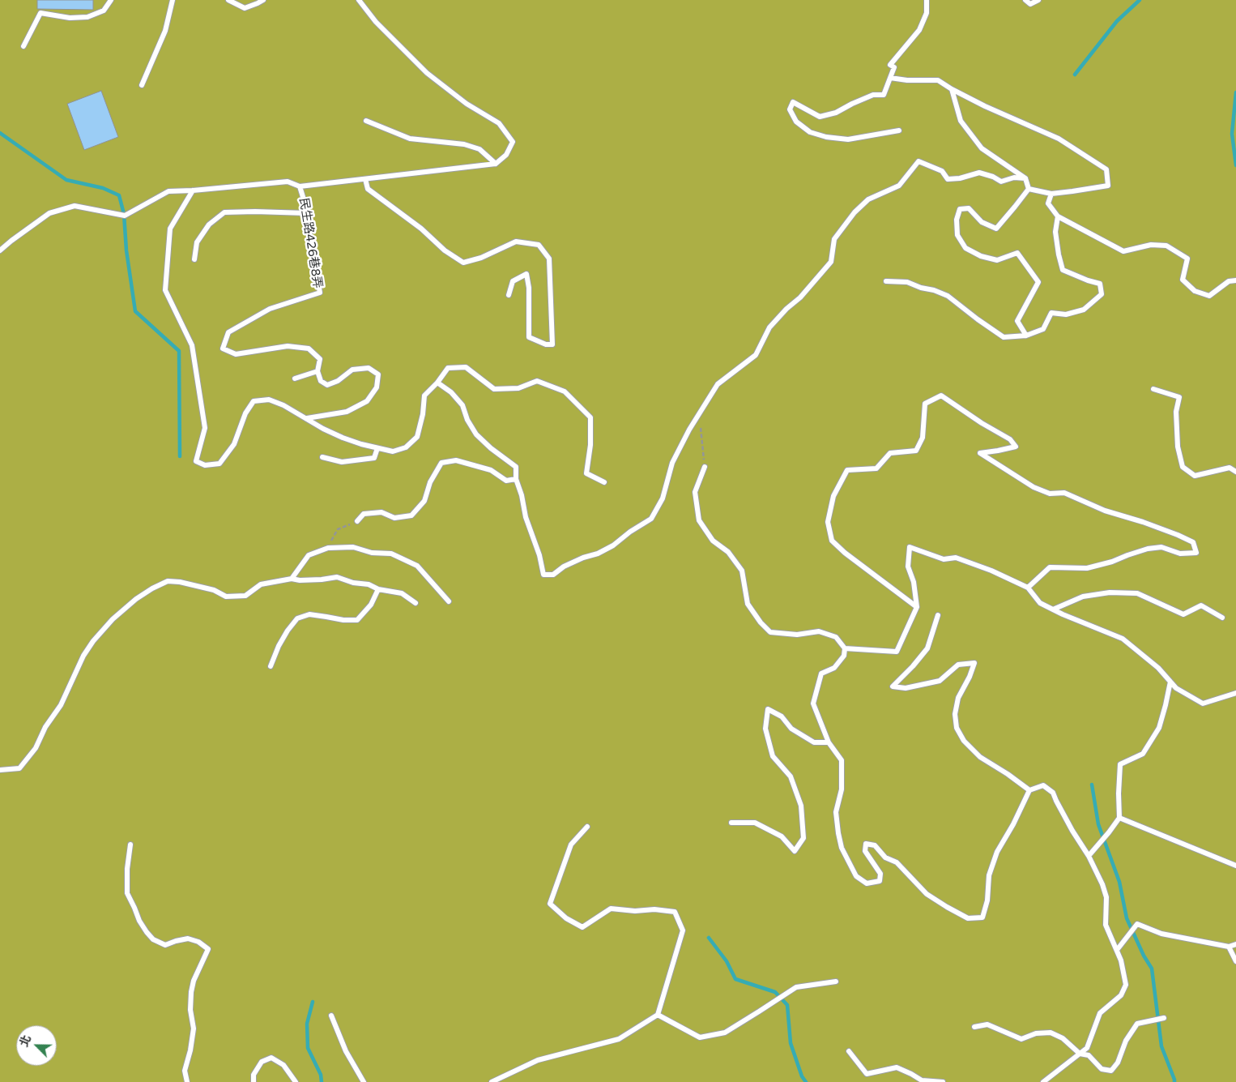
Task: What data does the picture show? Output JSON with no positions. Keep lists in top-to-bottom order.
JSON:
{
  "streets": {
    "lane": ["民生路426巷8弄"]
  },
  "north": "top left"
}
